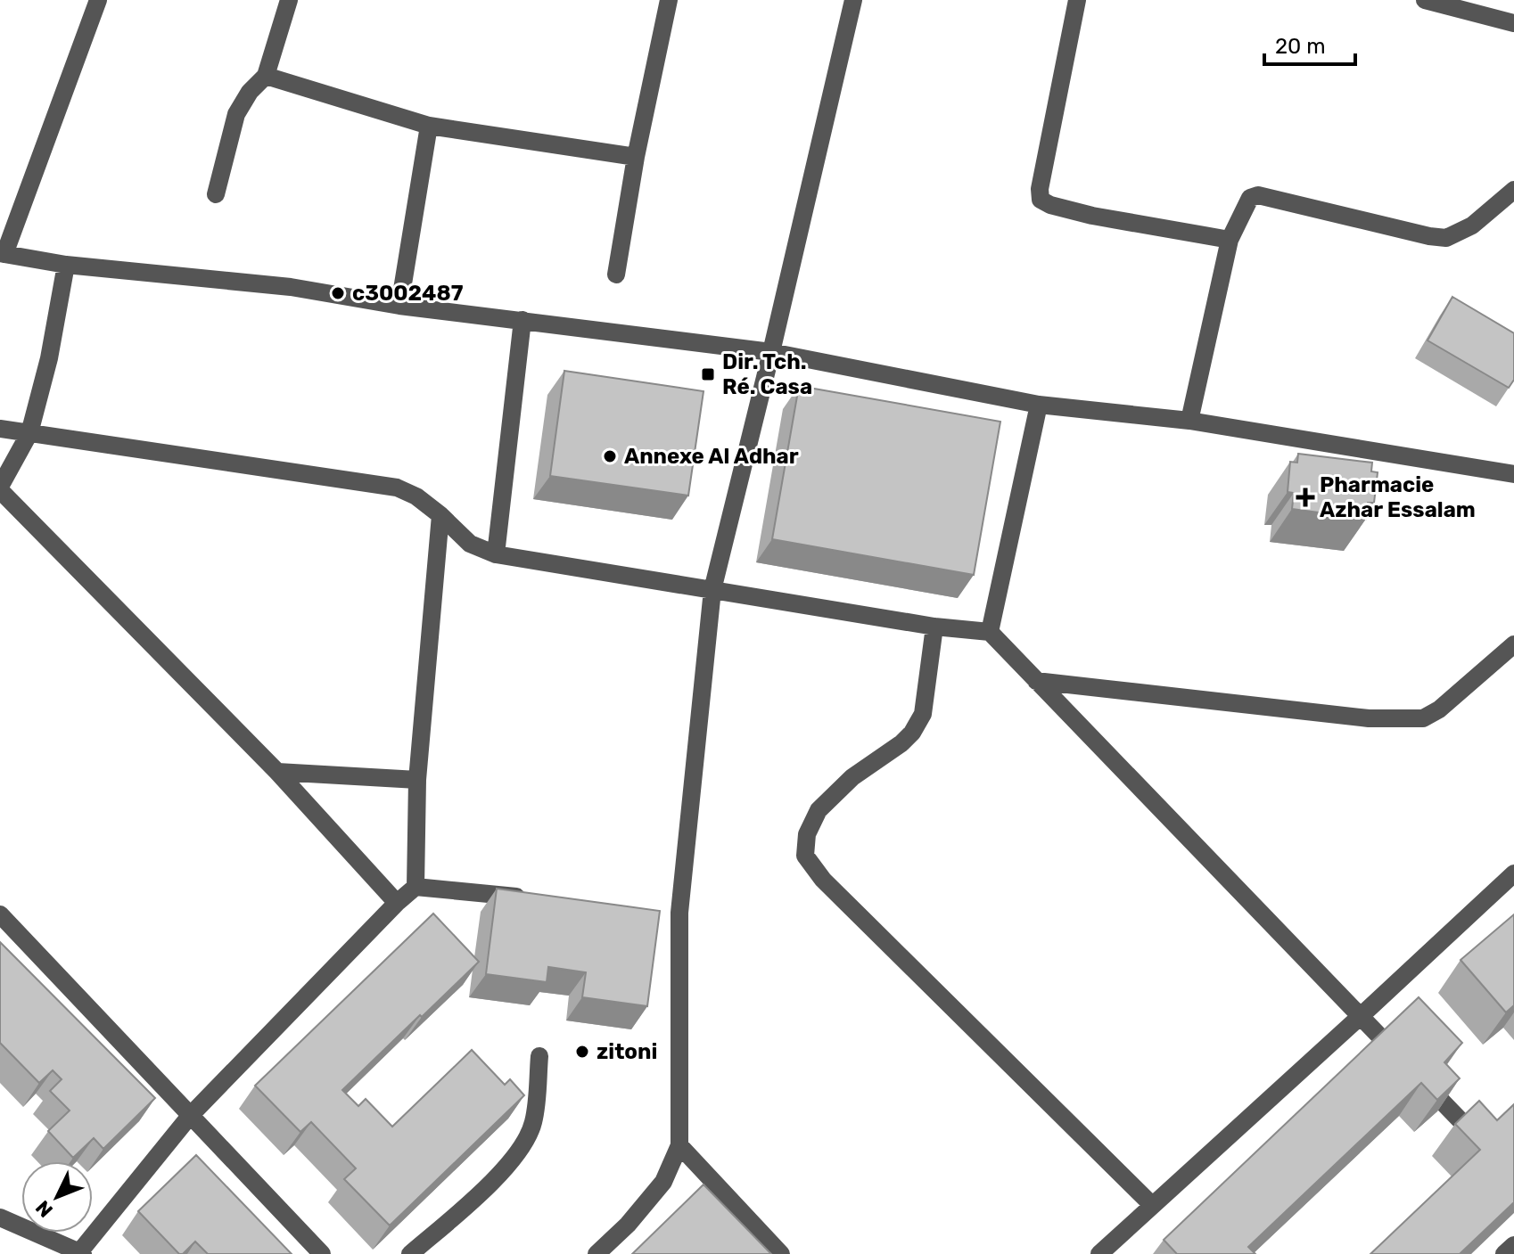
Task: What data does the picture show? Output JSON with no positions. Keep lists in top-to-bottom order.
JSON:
{
  "places": {
    "other": ["c3002487", "Annexe Al Adhar", "zitoni"],
    "transit": ["Dir. Tch. Ré. Casa"],
    "health": ["Pharmacie Azhar Essalam"]
  },
  "scale_bar": "20 m",
  "north": "bottom left"
}
